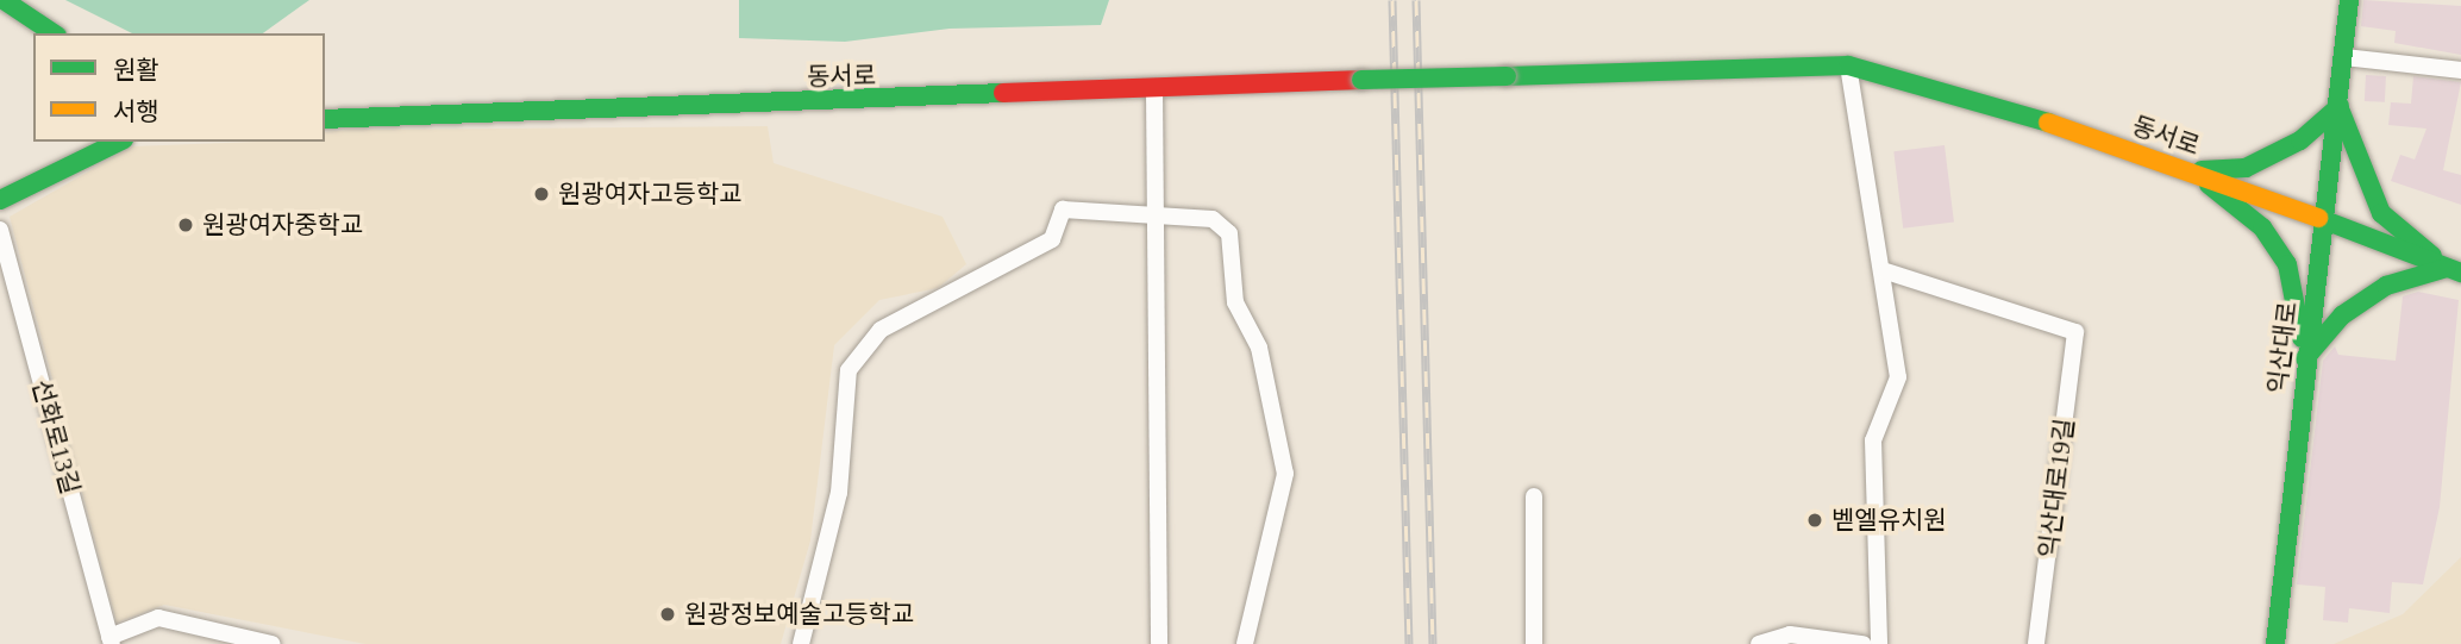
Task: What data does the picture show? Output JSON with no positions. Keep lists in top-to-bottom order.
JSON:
{
  "streets": {
    "street": [
      "동서로",
      "익산대로",
      "선화로13길",
      "익산대로19길"
    ]
  },
  "crossings": [
    ["동서로", "익산대로"]
  ],
  "places": [
    "원광여자고등학교",
    "원광여자중학교",
    "벧엘유치원",
    "원광정보예술고등학교"
  ],
  "legend": ["원활", "서행"]
}
